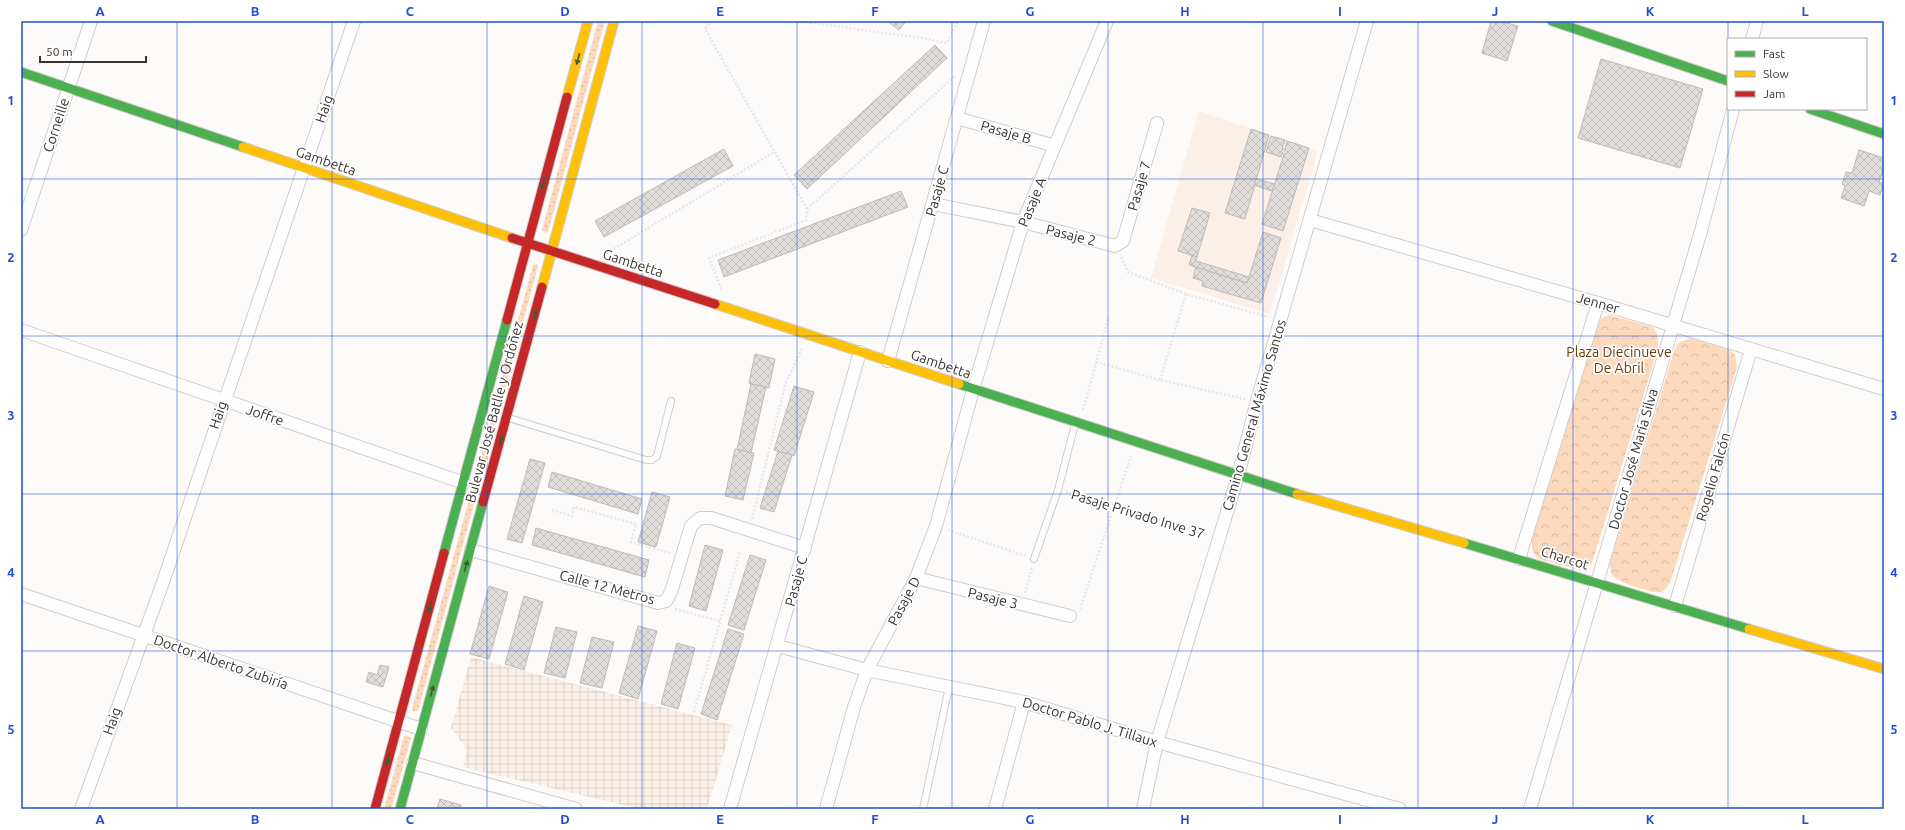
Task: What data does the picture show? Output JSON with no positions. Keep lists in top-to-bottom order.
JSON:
{
  "streets": {
    "street": [
      "Haig",
      "Corneille",
      "Pasaje B",
      "Gambetta",
      "Pasaje 7",
      "Pasaje C",
      "Pasaje A",
      "Pasaje 2",
      "Jenner",
      "Bulevar José Batlle y Ordóñez",
      "Joffre",
      "Camino General Máximo Santos",
      "Doctor José María Silva",
      "Rogelio Falcón",
      "Charcot",
      "Calle 12 Metros",
      "Pasaje 3",
      "Pasaje D",
      "Doctor Alberto Zubiría",
      "Doctor Pablo J. Tillaux"
    ],
    "lane": ["Pasaje Privado Inve 37"]
  },
  "crossings": [
    ["Haig", "Gambetta"],
    ["Haig", "Joffre"],
    ["Haig", "Doctor Alberto Zubiría"],
    ["Corneille", "Gambetta"],
    ["Pasaje B", "Pasaje C"],
    ["Pasaje B", "Pasaje A"],
    ["Gambetta", "Pasaje C"],
    ["Gambetta", "Pasaje A"],
    ["Gambetta", "Bulevar José Batlle y Ordóñez"],
    ["Gambetta", "Camino General Máximo Santos"],
    ["Gambetta", "Pasaje Privado Inve 37"],
    ["Gambetta", "Charcot"],
    ["Gambetta", "Pasaje D"],
    ["Pasaje 7", "Pasaje 2"],
    ["Pasaje C", "Pasaje 2"],
    ["Pasaje C", "Calle 12 Metros"],
    ["Pasaje C", "Doctor Pablo J. Tillaux"],
    ["Pasaje A", "Pasaje 2"],
    ["Pasaje A", "Pasaje D"],
    ["Jenner", "Camino General Máximo Santos"],
    ["Jenner", "Doctor José María Silva"],
    ["Jenner", "Rogelio Falcón"],
    ["Bulevar José Batlle y Ordóñez", "Joffre"],
    ["Bulevar José Batlle y Ordóñez", "Calle 12 Metros"],
    ["Bulevar José Batlle y Ordóñez", "Doctor Alberto Zubiría"],
    ["Camino General Máximo Santos", "Pasaje Privado Inve 37"],
    ["Camino General Máximo Santos", "Charcot"],
    ["Camino General Máximo Santos", "Doctor Pablo J. Tillaux"],
    ["Doctor José María Silva", "Charcot"],
    ["Rogelio Falcón", "Charcot"],
    ["Pasaje 3", "Pasaje D"],
    ["Pasaje D", "Doctor Pablo J. Tillaux"]
  ],
  "parks": ["Plaza Diecinueve De Abril"],
  "legend": ["Fast", "Slow", "Jam"],
  "scale_bar": "50 m",
  "grid": {
    "columns": [
      "A",
      "B",
      "C",
      "D",
      "E",
      "F",
      "G",
      "H",
      "I",
      "J",
      "K",
      "L"
    ],
    "rows": [
      "1",
      "2",
      "3",
      "4",
      "5"
    ]
  }
}
